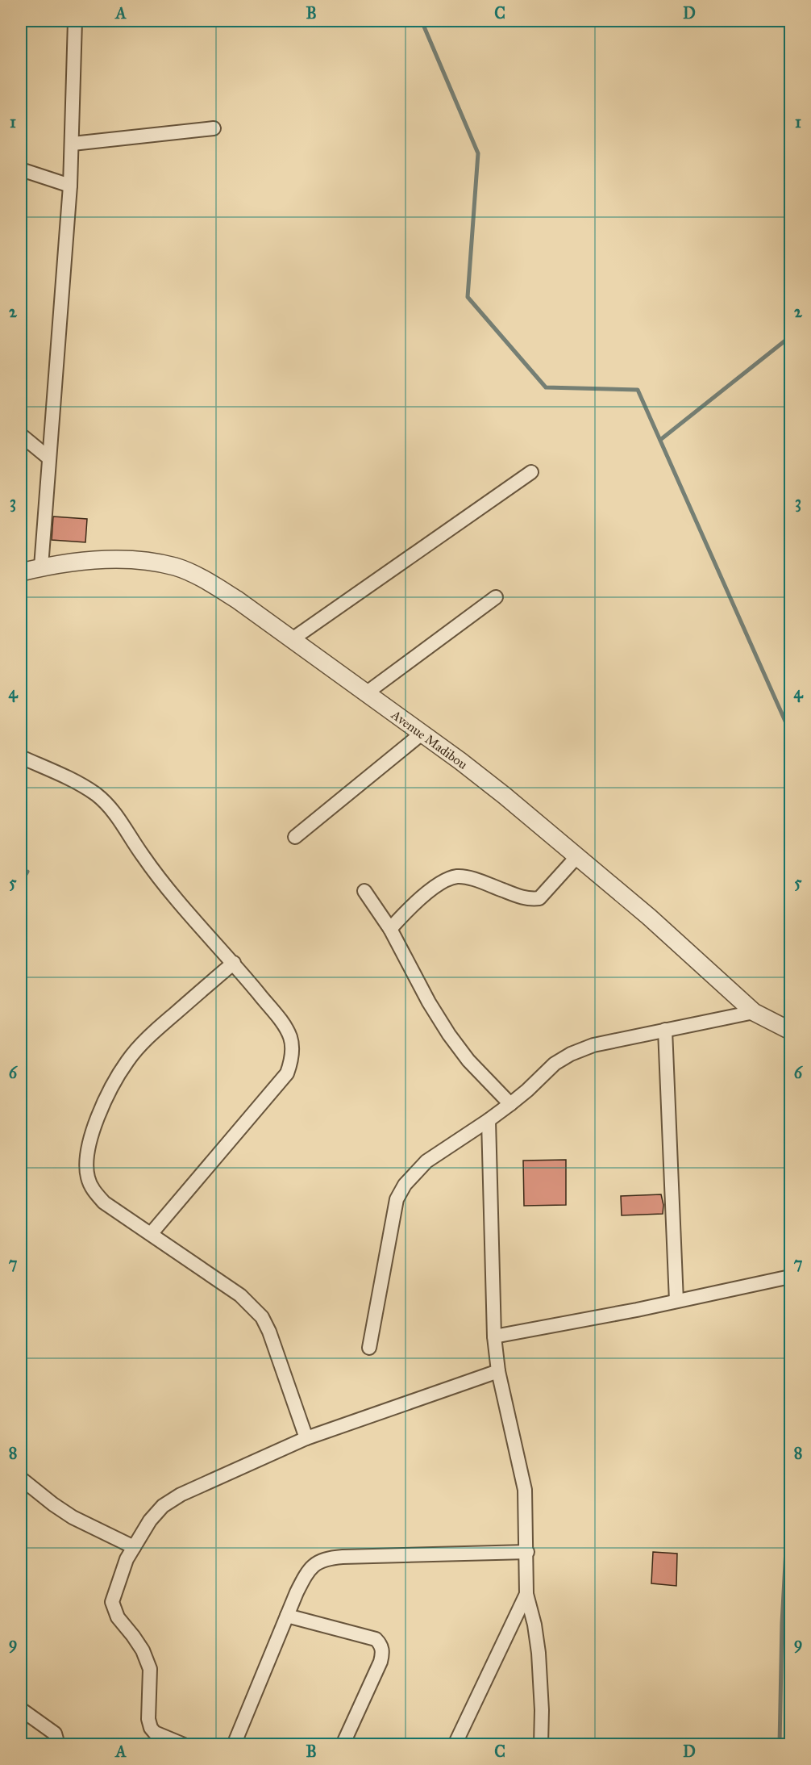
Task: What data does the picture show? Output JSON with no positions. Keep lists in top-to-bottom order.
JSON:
{
  "streets": {
    "street": ["Avenue Madibou"]
  },
  "grid": {
    "columns": [
      "A",
      "B",
      "C",
      "D"
    ],
    "rows": [
      "1",
      "2",
      "3",
      "4",
      "5",
      "6",
      "7",
      "8",
      "9"
    ]
  }
}
